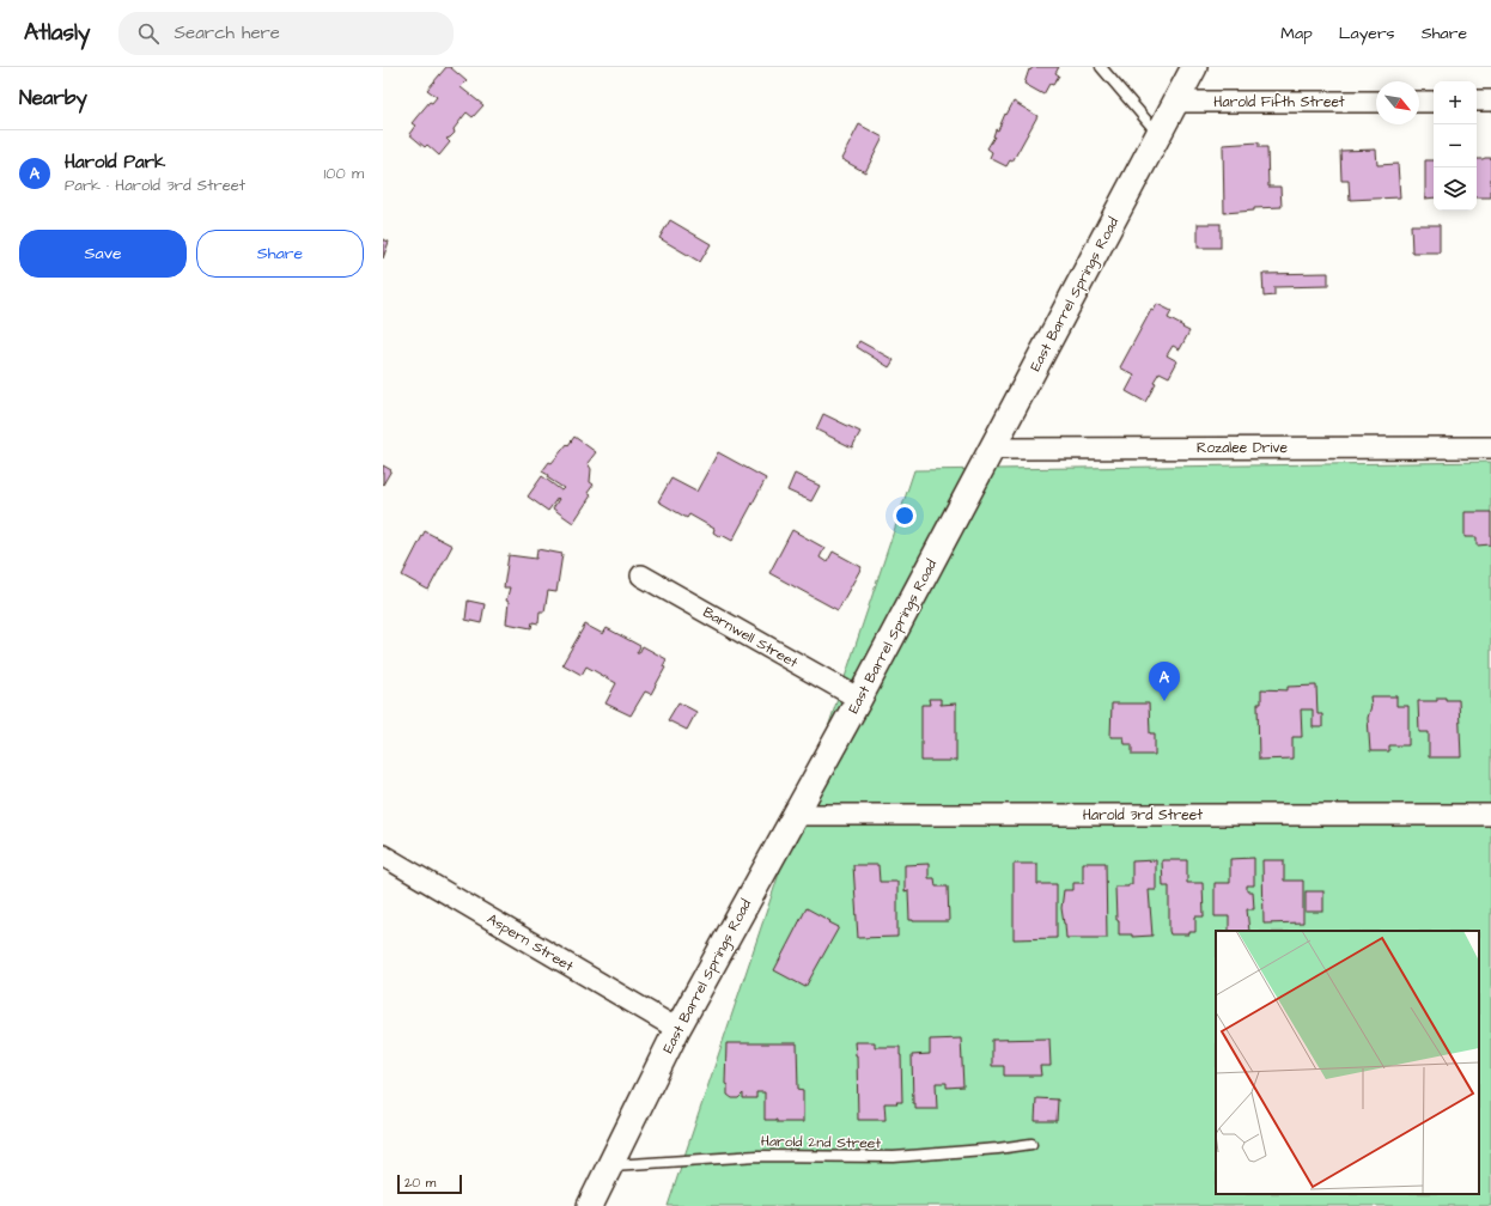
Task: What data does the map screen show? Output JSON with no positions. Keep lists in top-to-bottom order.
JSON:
{
  "streets": {
    "street": [
      "Harold Fifth Street",
      "East Barrel Springs Road",
      "Rozalee Drive",
      "Barnwell Street",
      "Harold 3rd Street",
      "Aspern Street"
    ],
    "lane": ["Harold 2nd Street"]
  },
  "crossings": [
    ["Harold Fifth Street", "East Barrel Springs Road"],
    ["East Barrel Springs Road", "Rozalee Drive"],
    ["East Barrel Springs Road", "Barnwell Street"],
    ["East Barrel Springs Road", "Harold 3rd Street"],
    ["East Barrel Springs Road", "Aspern Street"],
    ["East Barrel Springs Road", "Harold 2nd Street"]
  ],
  "scale_bar": "20 m",
  "north": "bottom right",
  "page": {
    "header": "Atlasly",
    "search": "Search here",
    "nav": ["Map", "Layers", "Share"],
    "heading": "Nearby",
    "map_buttons": ["+", "−"],
    "list": [
      {
        "mark": "A",
        "name": "Harold Park",
        "note": "Park · Harold 3rd Street",
        "value": "100 m"
      }
    ],
    "buttons": ["Save", "Share"],
    "pins": "A",
    "scale": "20 m"
  }
}
